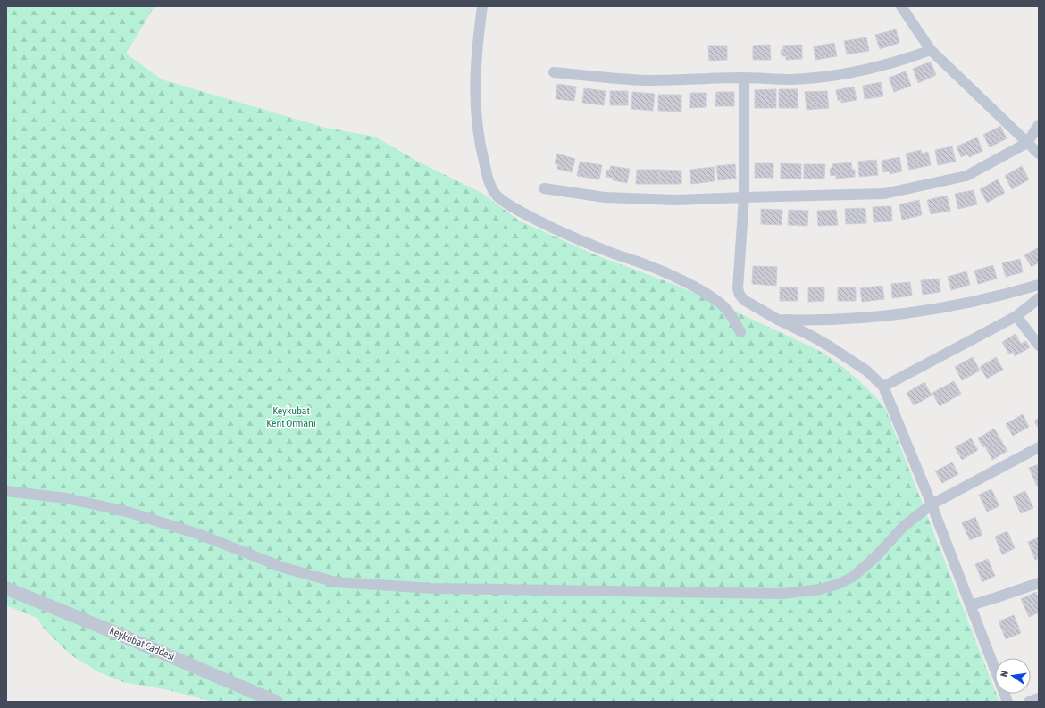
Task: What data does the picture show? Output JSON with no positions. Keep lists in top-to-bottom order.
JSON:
{
  "streets": {
    "street": ["Keykubat Caddesi"]
  },
  "parks": ["Keykubat Kent Ormanı"],
  "north": "left"
}
